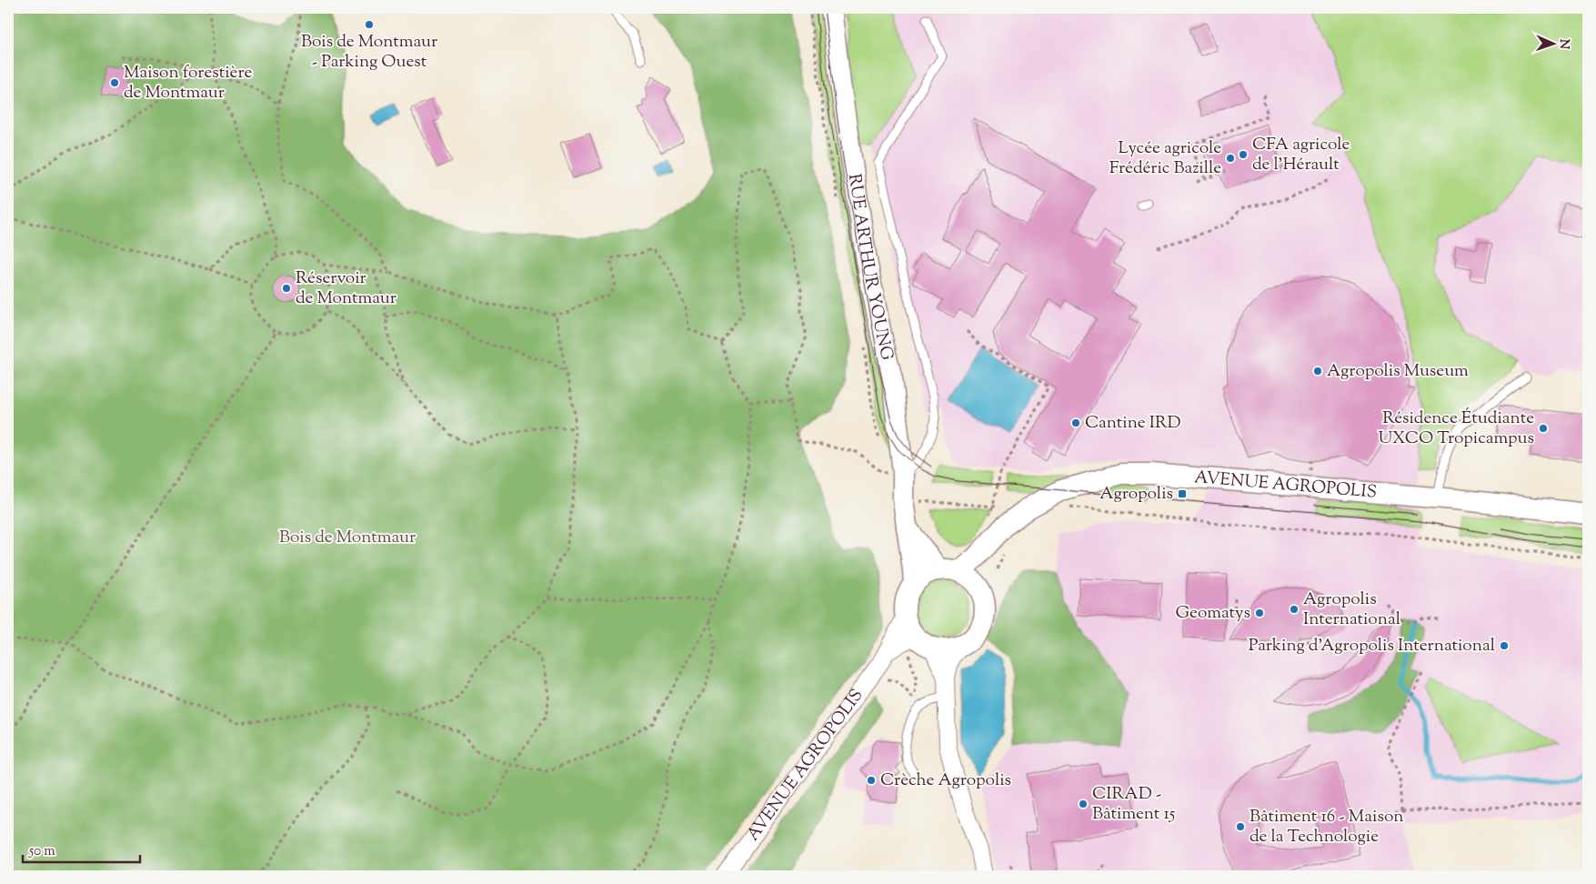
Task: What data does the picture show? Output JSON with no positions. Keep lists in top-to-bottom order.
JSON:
{
  "streets": {
    "street": ["RUE ARTHUR YOUNG", "AVENUE AGROPOLIS"]
  },
  "crossings": [
    ["RUE ARTHUR YOUNG", "AVENUE AGROPOLIS"]
  ],
  "parks": ["Bois de Montmaur"],
  "places": {
    "other": [
      "Bois de Montmaur - Parking Ouest",
      "Maison forestière de Montmaur",
      "CFA agricole de l'Hérault",
      "Lycée agricole Frédéric Bazille",
      "Réservoir de Montmaur",
      "Agropolis Museum",
      "Cantine IRD",
      "Résidence Étudiante UXCO Tropicampus",
      "Agropolis International",
      "Geomatys",
      "Parking d'Agropolis International",
      "Crèche Agropolis",
      "CIRAD - Bâtiment 15",
      "Bâtiment 16 - Maison de la Technologie"
    ],
    "transit": ["Agropolis"]
  },
  "scale_bar": "50 m",
  "north": "right"
}
